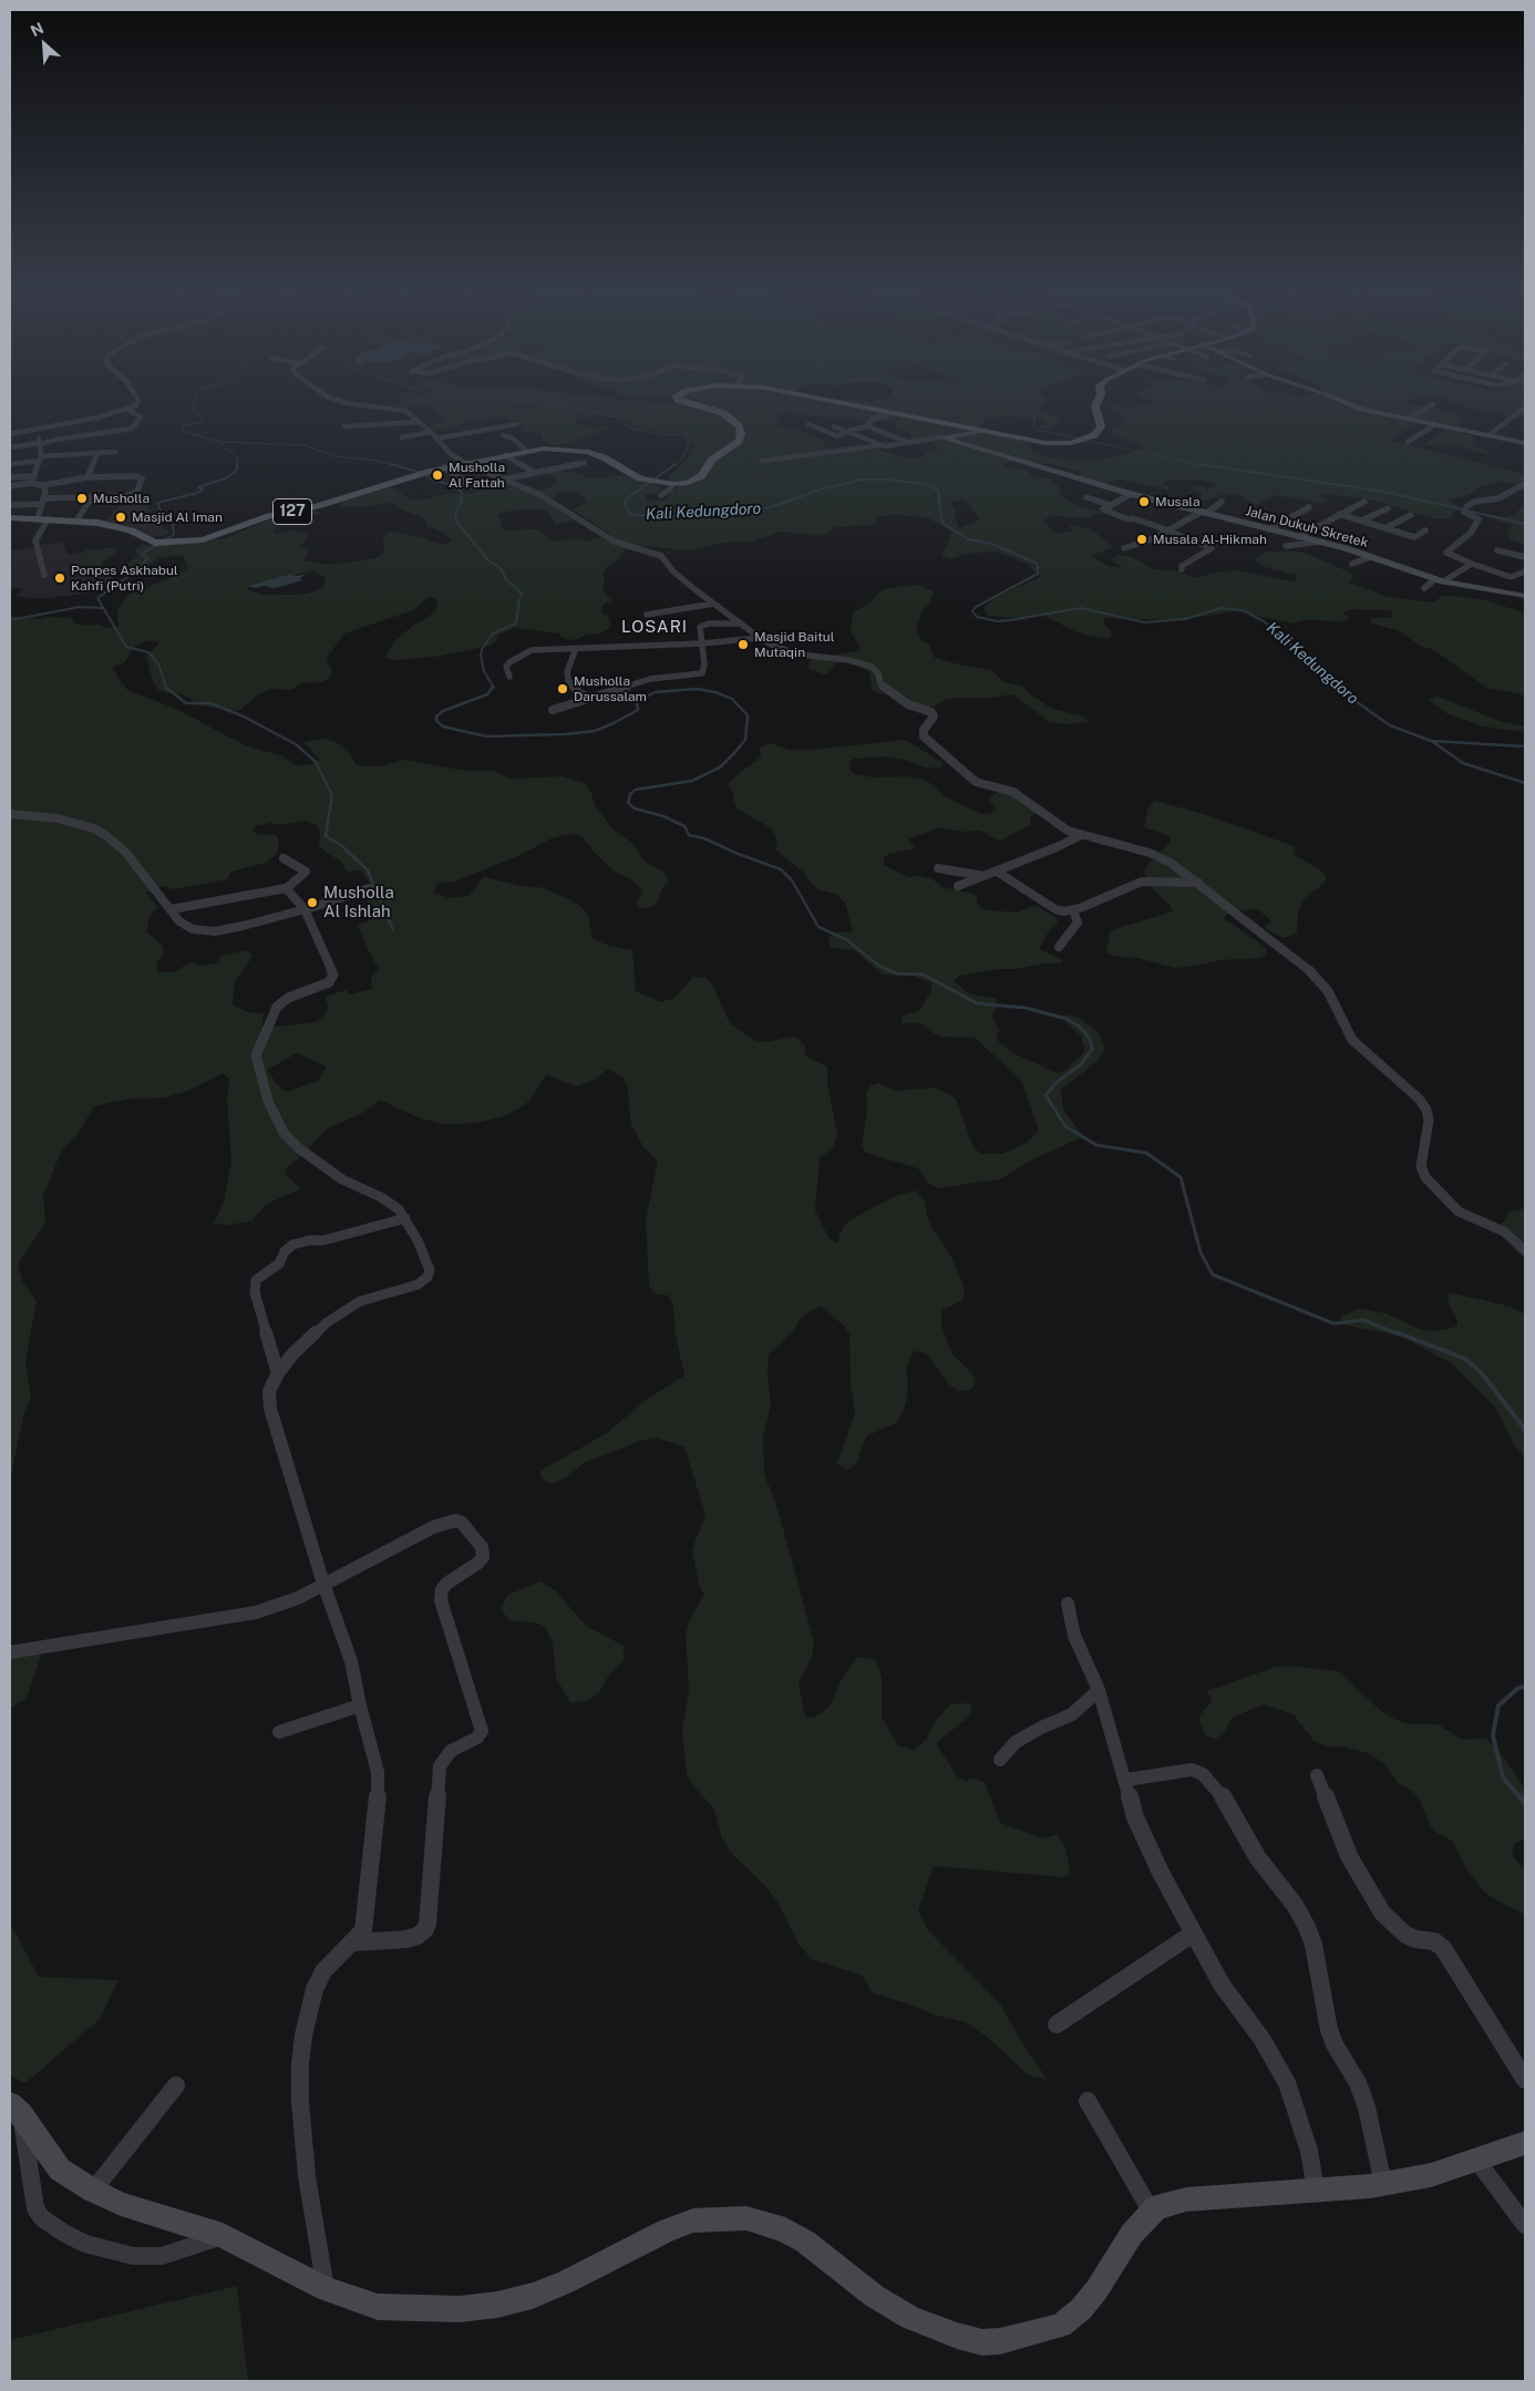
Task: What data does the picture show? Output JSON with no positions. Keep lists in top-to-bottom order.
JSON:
{
  "streets": {
    "main road": ["127"],
    "street": ["Jalan Dukuh Skretek"]
  },
  "districts": ["LOSARI"],
  "water": ["Kali Kedungdoro"],
  "places": [
    "Musholla Al Fattah",
    "Musholla",
    "Musala",
    "Masjid Al Iman",
    "Musala Al-Hikmah",
    "Ponpes Askhabul Kahfi (Putri)",
    "Masjid Baitul Mutaqin",
    "Musholla Darussalam",
    "Musholla Al Ishlah"
  ],
  "north": "top left"
}
